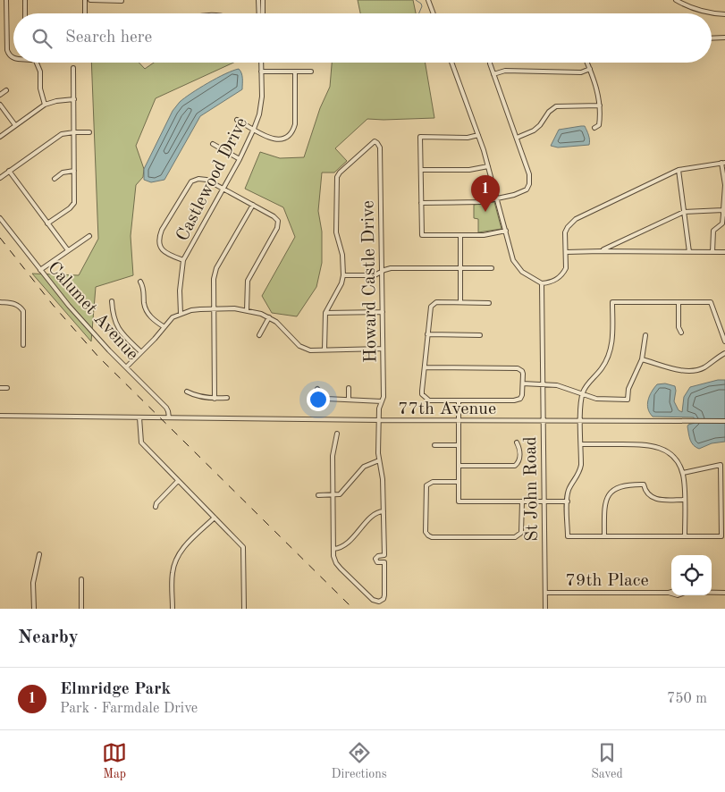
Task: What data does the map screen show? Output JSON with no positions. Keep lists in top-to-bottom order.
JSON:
{
  "streets": {
    "street": [
      "Castlewood Drive",
      "Howard Castle Drive",
      "Calumet Avenue",
      "77th Avenue",
      "St John Road",
      "79th Place"
    ]
  },
  "crossings": [
    ["Howard Castle Drive", "77th Avenue"],
    ["Calumet Avenue", "77th Avenue"],
    ["77th Avenue", "St John Road"],
    ["St John Road", "79th Place"]
  ],
  "page": {
    "search": "Search here",
    "pins": "1",
    "heading": "Nearby",
    "list": [
      {
        "mark": "1",
        "name": "Elmridge Park",
        "note": "Park · Farmdale Drive",
        "value": "750 m"
      }
    ],
    "nav": ["Map", "Directions", "Saved"]
  }
}
